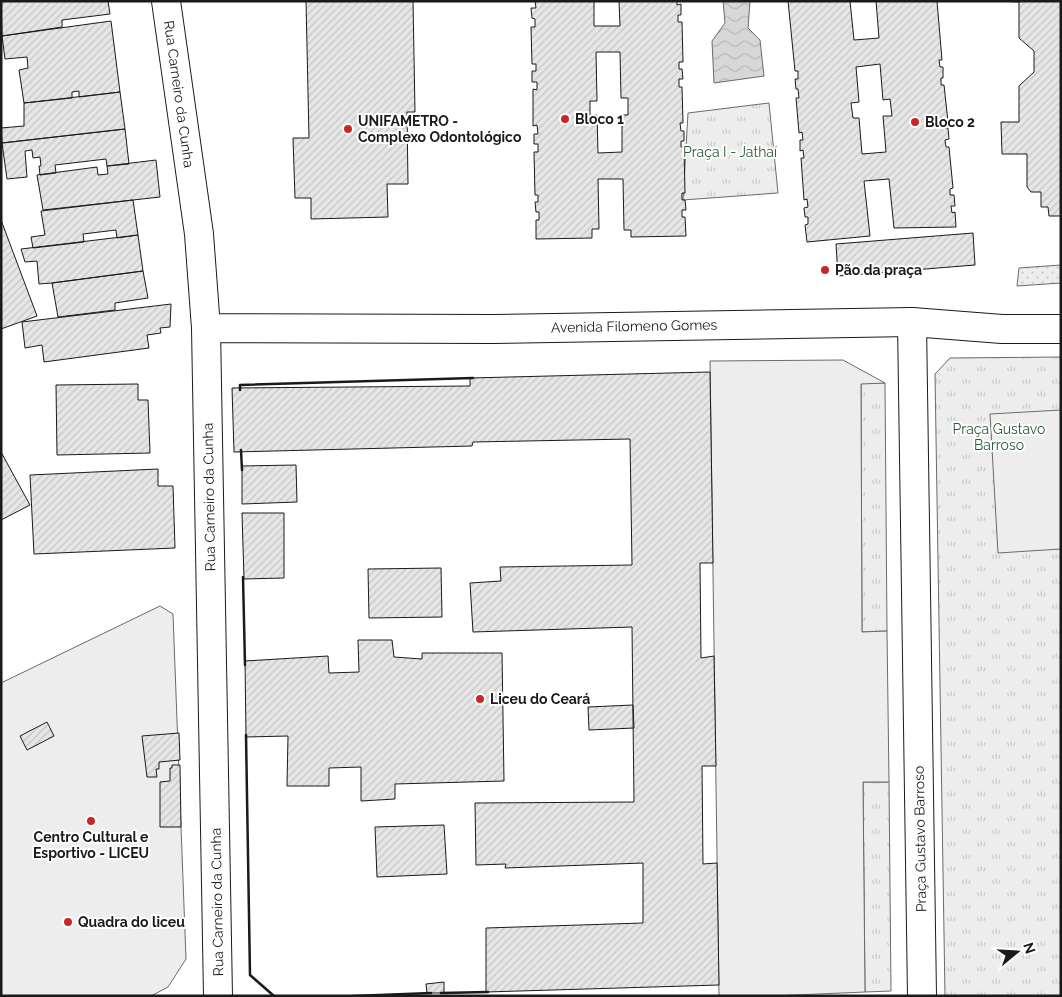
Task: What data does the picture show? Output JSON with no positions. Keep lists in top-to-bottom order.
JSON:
{
  "streets": {
    "street": ["Rua Carneiro da Cunha", "Avenida Filomeno Gomes", "Praça Gustavo Barroso"]
  },
  "crossings": [
    ["Rua Carneiro da Cunha", "Avenida Filomeno Gomes"],
    ["Avenida Filomeno Gomes", "Praça Gustavo Barroso"]
  ],
  "parks": ["Praça I - Jathaí", "Praça Gustavo Barroso"],
  "places": [
    "Bloco 1",
    "Bloco 2",
    "UNIFAMETRO - Complexo Odontológico",
    "Pão da praça",
    "Liceu do Ceará",
    "Centro Cultural e Esportivo - LICEU",
    "Quadra do liceu"
  ],
  "north": "right"
}
